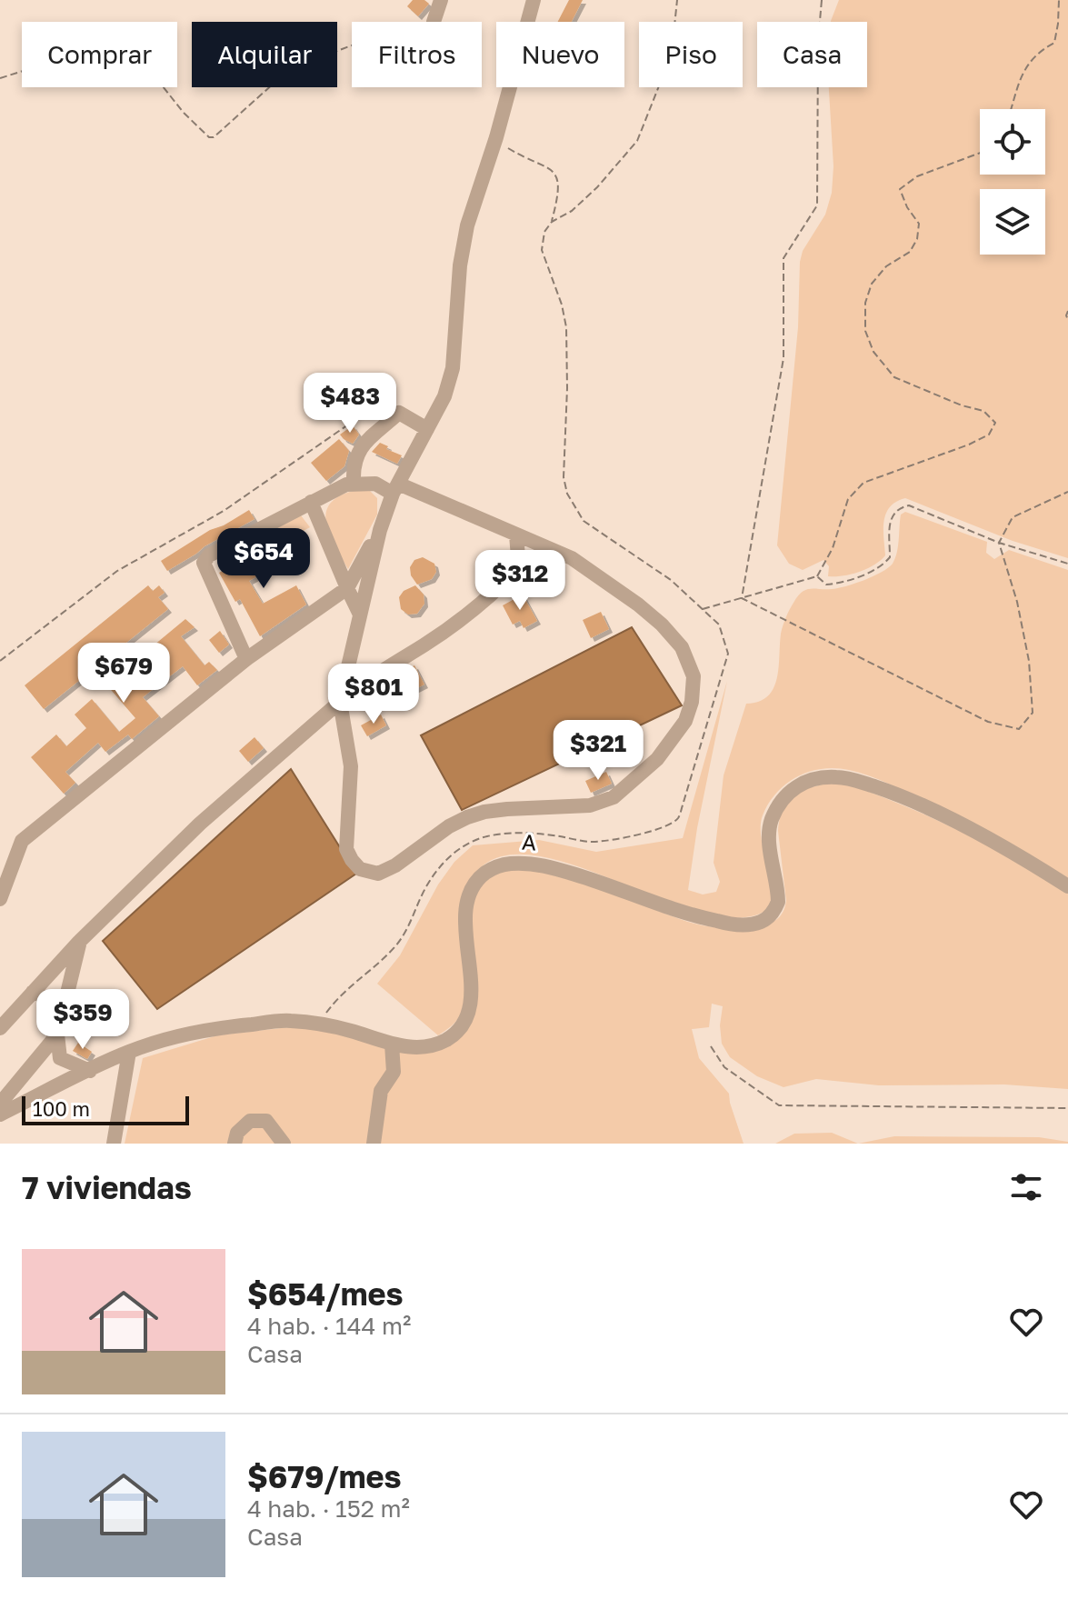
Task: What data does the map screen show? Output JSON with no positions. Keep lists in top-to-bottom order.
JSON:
{
  "streets": {
    "street": ["A"]
  },
  "scale_bar": "100 m",
  "page": {
    "chip": [
      "Comprar",
      "Alquilar",
      "Filtros",
      "Nuevo",
      "Piso",
      "Casa"
    ],
    "price": [
      "$483",
      "$654",
      "$312",
      "$679",
      "$801",
      "$321",
      "$359"
    ],
    "scale": "100 m",
    "heading": "7 viviendas",
    "list": [
      {
        "name": "$654/mes",
        "note": "4 hab. · 144 m² · Casa"
      },
      {
        "name": "$679/mes",
        "note": "4 hab. · 152 m² · Casa"
      }
    ]
  }
}
